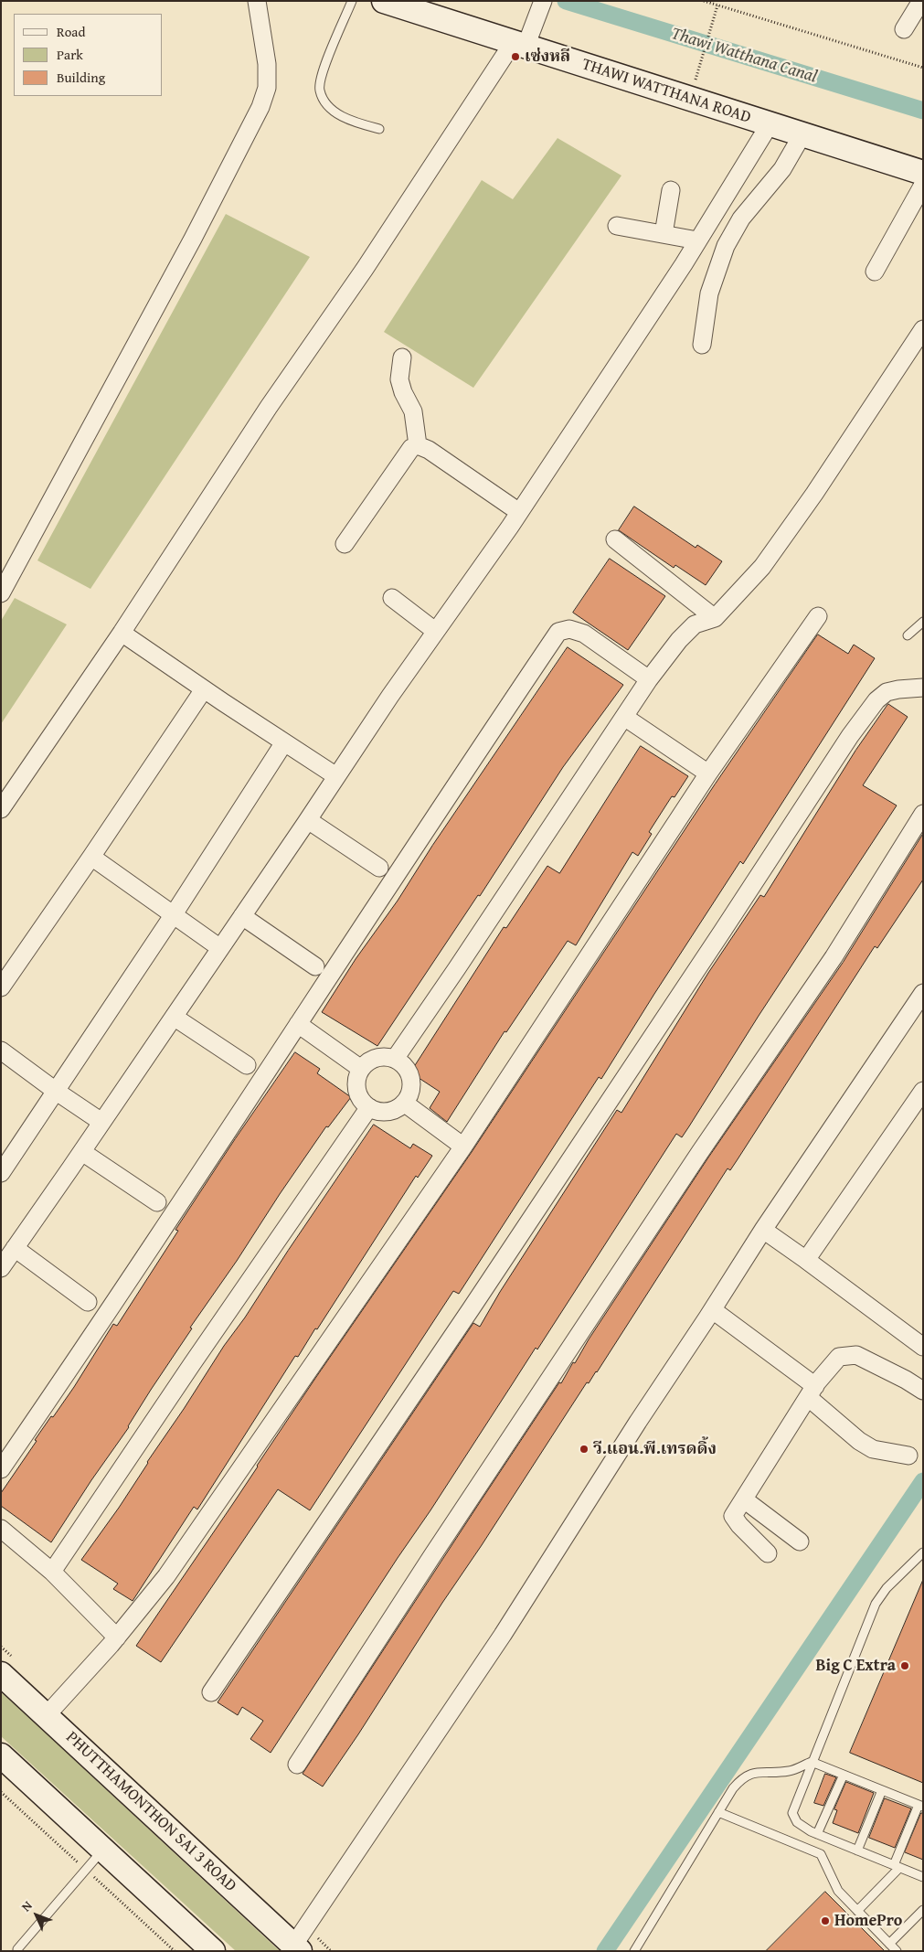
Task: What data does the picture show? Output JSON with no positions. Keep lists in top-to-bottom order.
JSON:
{
  "streets": {
    "main road": ["THAWI WATTHANA ROAD", "PHUTTHAMONTHON SAI 3 ROAD"]
  },
  "water": ["Thawi Watthana Canal"],
  "places": [
    "เซ่งหลี",
    "วี.แอน.พี.เทรดดิ้ง",
    "Big C Extra",
    "HomePro"
  ],
  "legend": ["Road", "Park", "Building"],
  "north": "top left"
}
